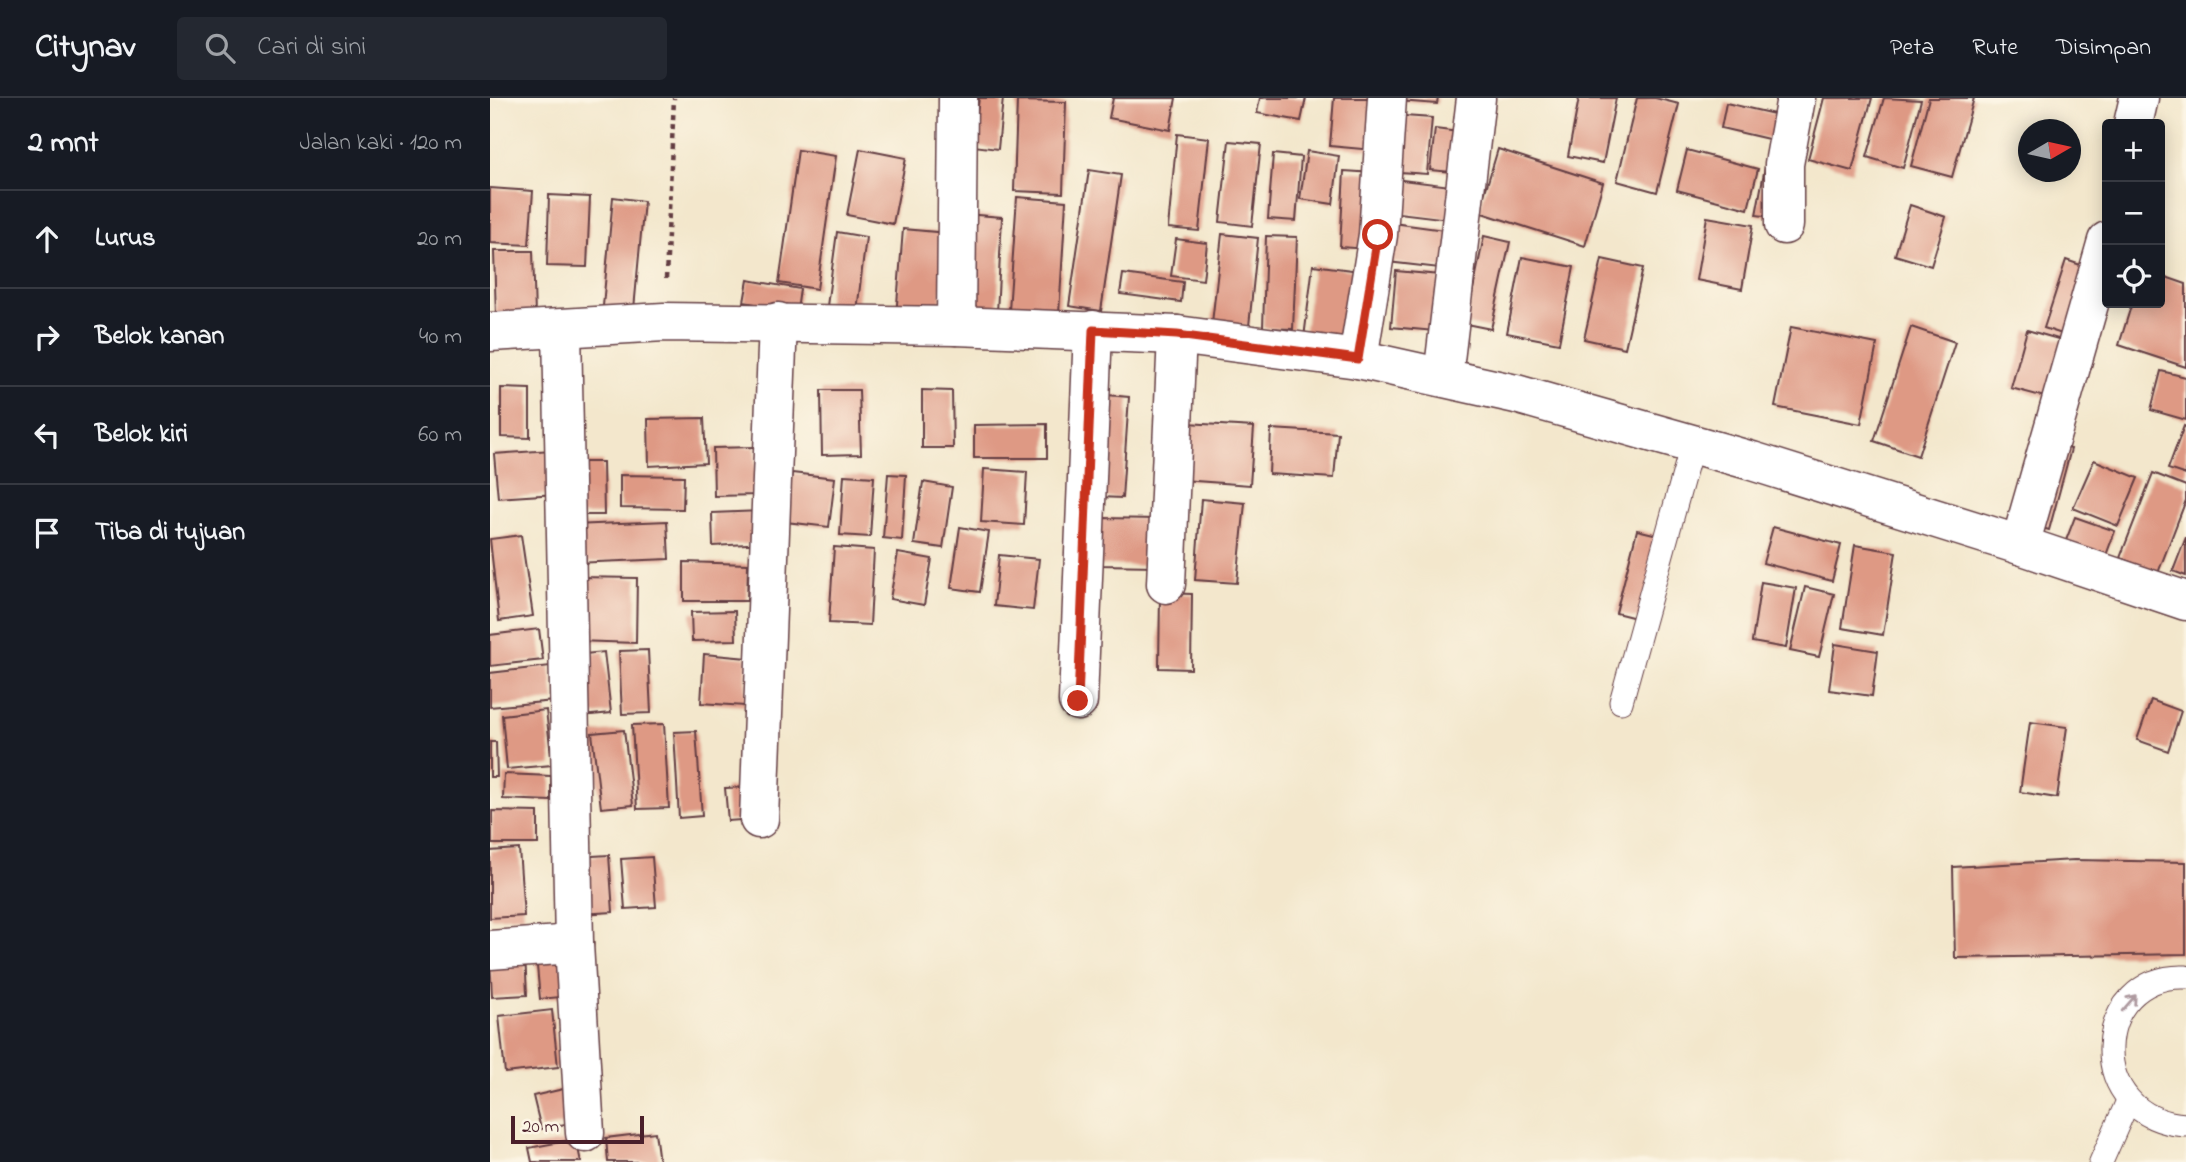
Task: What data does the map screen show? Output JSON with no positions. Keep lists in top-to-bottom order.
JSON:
{
  "scale_bar": "20 m",
  "north": "right",
  "page": {
    "header": "Citynav",
    "search": "Cari di sini",
    "nav": ["Peta", "Rute", "Disimpan"],
    "heading": ["2 mnt", "Jalan kaki · 120 m"],
    "map_buttons": ["+", "−"],
    "list": [
      ["Lurus", "20 m"],
      ["Belok kanan", "40 m"],
      ["Belok kiri", "60 m"],
      "Tiba di tujuan"
    ],
    "scale": "20 m"
  }
}
